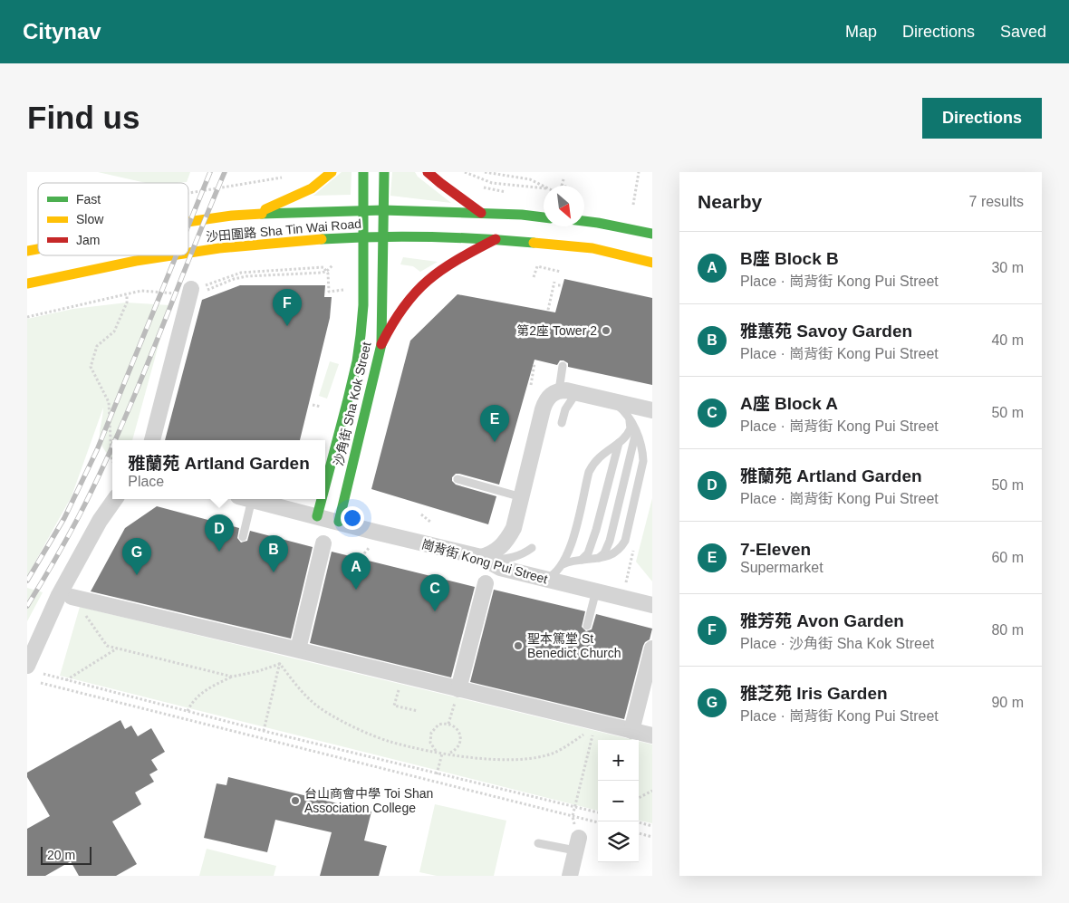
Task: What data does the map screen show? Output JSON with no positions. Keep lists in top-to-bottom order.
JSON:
{
  "streets": {
    "main road": ["沙田圍路 Sha Tin Wai Road", "沙角街 Sha Kok Street"],
    "street": ["崗背街 Kong Pui Street"]
  },
  "crossings": [
    ["沙田圍路 Sha Tin Wai Road", "沙角街 Sha Kok Street"],
    ["沙角街 Sha Kok Street", "崗背街 Kong Pui Street"]
  ],
  "places": ["第2座 Tower 2", "聖本篤堂 St Benedict Church", "台山商會中學 Toi Shan Association College"],
  "legend": ["Fast", "Slow", "Jam"],
  "scale_bar": "20 m",
  "north": "bottom right",
  "page": {
    "header": "Citynav",
    "nav": ["Map", "Directions", "Saved"],
    "buttons": "Directions",
    "title": "Find us",
    "heading": ["Nearby", "7 results"],
    "list": [
      {
        "mark": "A",
        "name": "B座 Block B",
        "note": "Place · 崗背街 Kong Pui Street",
        "value": "30 m"
      },
      {
        "mark": "B",
        "name": "雅蕙苑 Savoy Garden",
        "note": "Place · 崗背街 Kong Pui Street",
        "value": "40 m"
      },
      {
        "mark": "C",
        "name": "A座 Block A",
        "note": "Place · 崗背街 Kong Pui Street",
        "value": "50 m"
      },
      {
        "mark": "D",
        "name": "雅蘭苑 Artland Garden",
        "note": "Place · 崗背街 Kong Pui Street",
        "value": "50 m"
      },
      {
        "mark": "E",
        "name": "7-Eleven",
        "note": "Supermarket",
        "value": "60 m"
      },
      {
        "mark": "F",
        "name": "雅芳苑 Avon Garden",
        "note": "Place · 沙角街 Sha Kok Street",
        "value": "80 m"
      },
      {
        "mark": "G",
        "name": "雅芝苑 Iris Garden",
        "note": "Place · 崗背街 Kong Pui Street",
        "value": "90 m"
      }
    ],
    "pins": [
      "F",
      "E",
      "D",
      "B",
      "G",
      "A",
      "C"
    ],
    "popup": ["雅蘭苑 Artland Garden", "Place"],
    "map_buttons": ["+", "−"],
    "scale": "20 m"
  }
}
